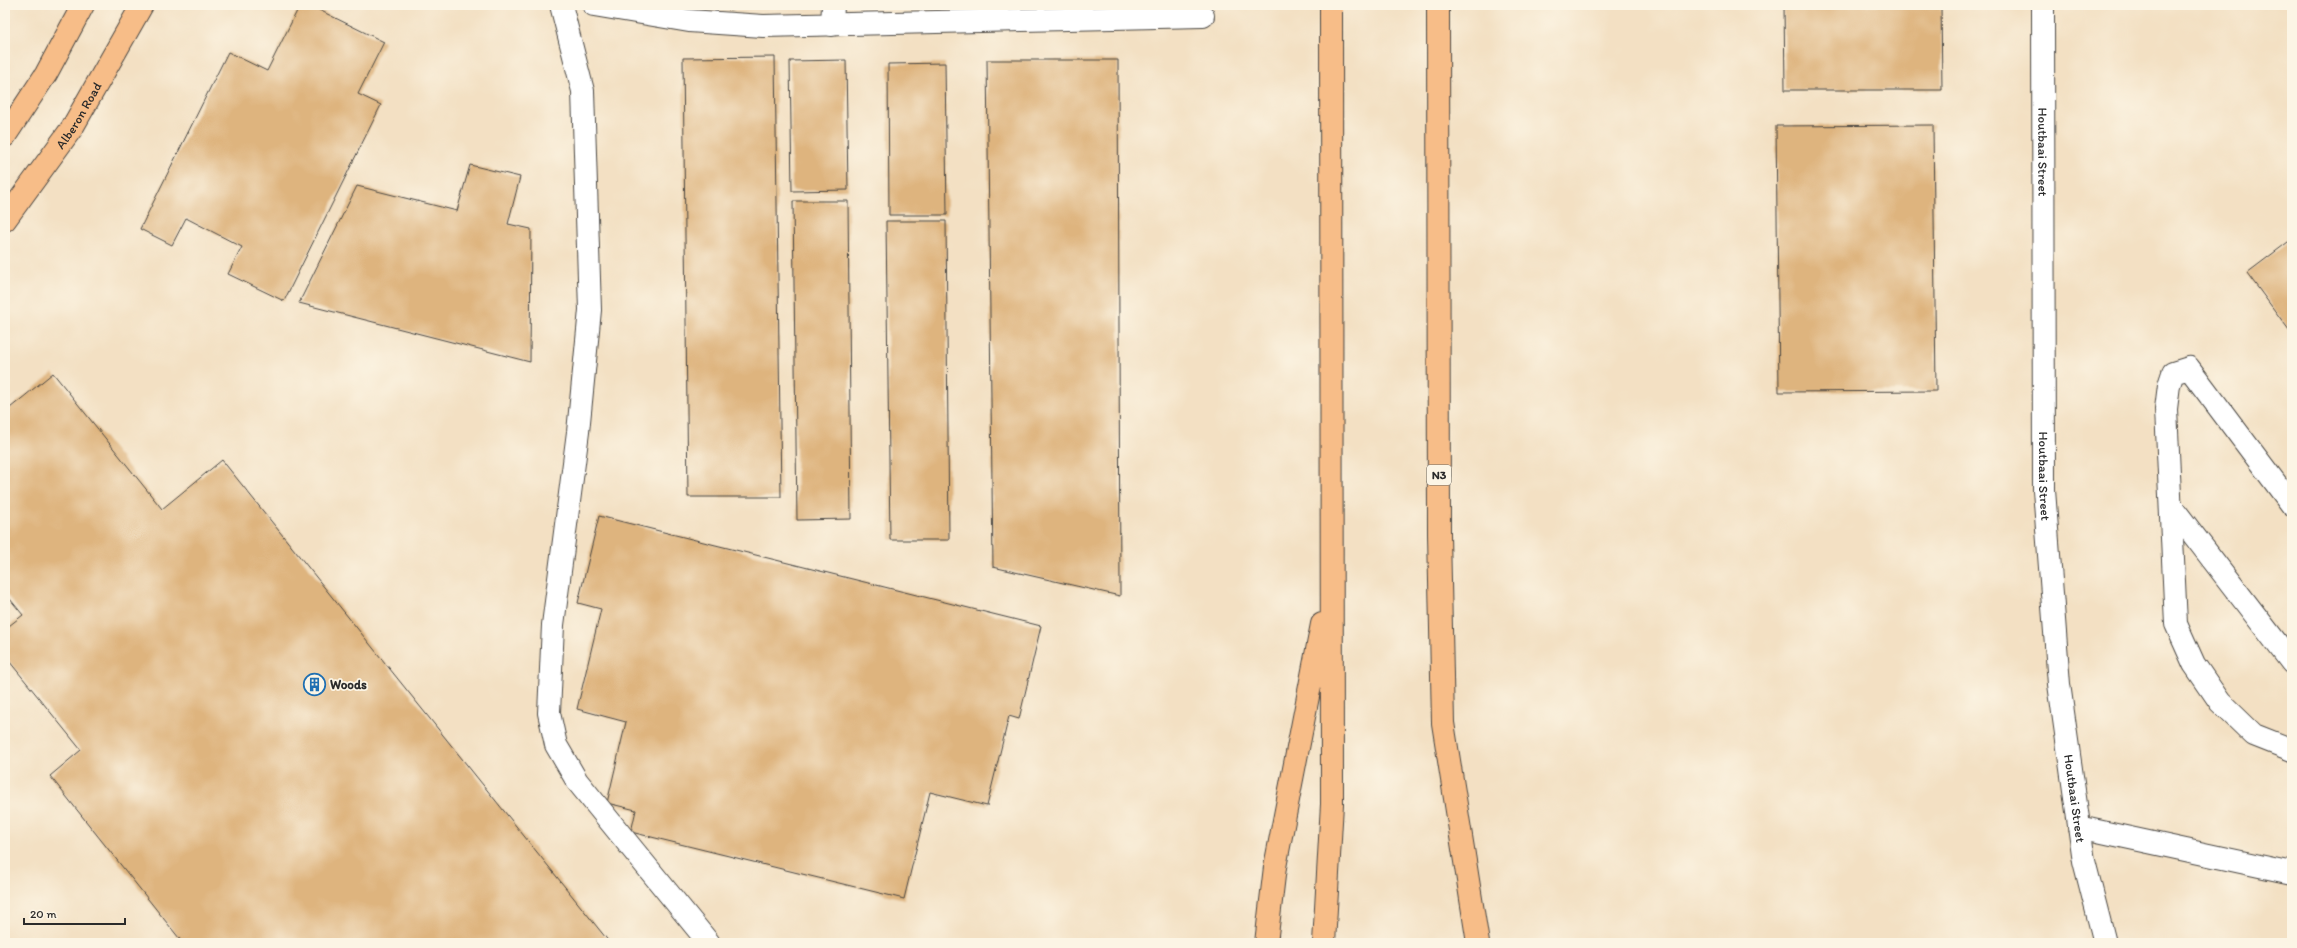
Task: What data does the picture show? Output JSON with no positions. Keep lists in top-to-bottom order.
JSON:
{
  "streets": {
    "main road": ["Alberon Road", "N3"],
    "lane": ["Houtbaai Street"]
  },
  "places": {
    "building": ["Woods"]
  },
  "scale_bar": "20 m"
}
